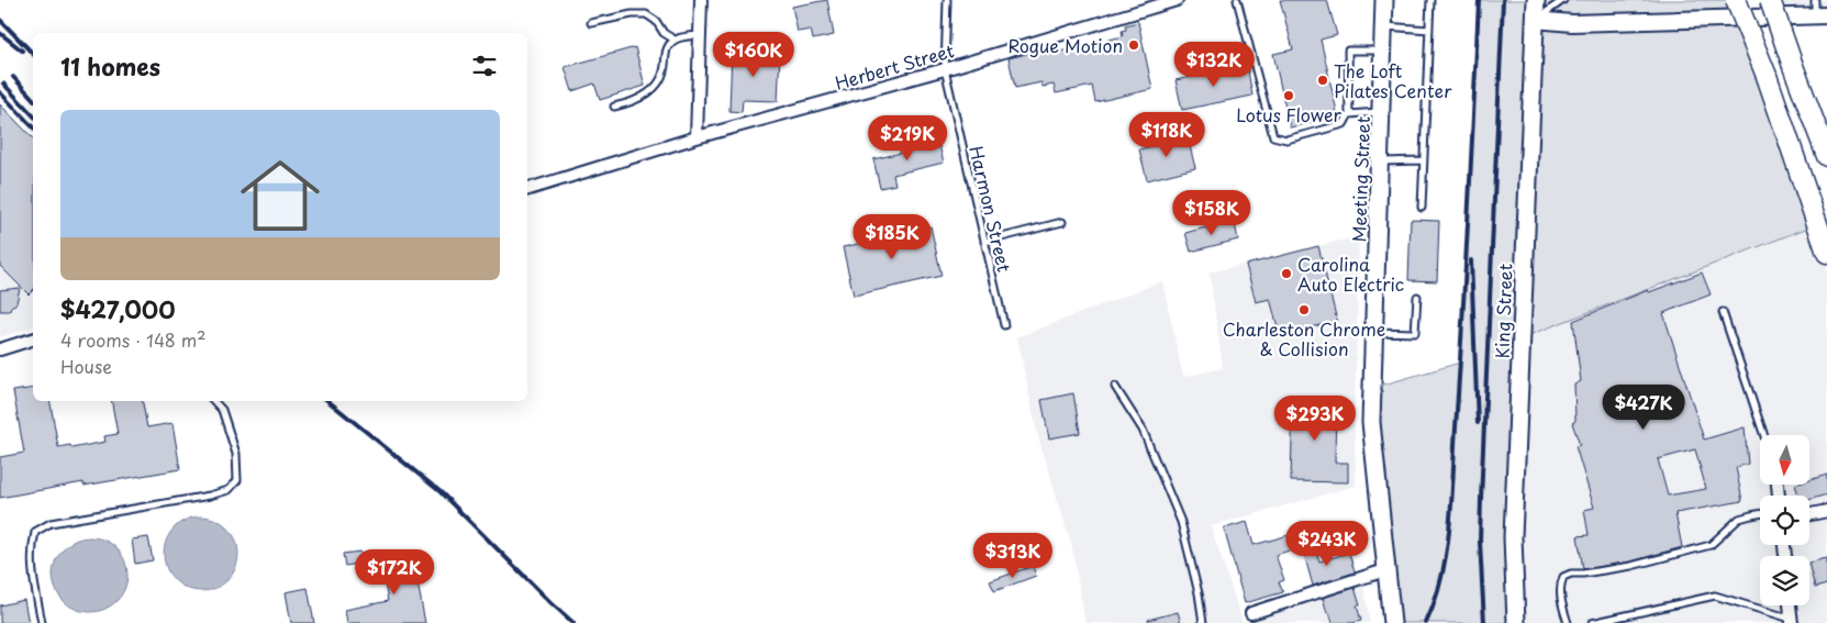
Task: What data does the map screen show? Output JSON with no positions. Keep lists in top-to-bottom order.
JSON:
{
  "streets": {
    "main road": ["Meeting Street", "King Street"],
    "street": ["Herbert Street"],
    "lane": ["Harmon Street"]
  },
  "crossings": [
    ["Herbert Street", "Harmon Street"]
  ],
  "places": [
    "Rogue Motion",
    "The Loft Pilates Center",
    "Lotus Flower",
    "Carolina Auto Electric",
    "Charleston Chrome & Collision"
  ],
  "north": "bottom",
  "page": {
    "price": [
      "$160K",
      "$132K",
      "$118K",
      "$219K",
      "$158K",
      "$185K",
      "$427K",
      "$293K",
      "$243K",
      "$313K",
      "$172K"
    ],
    "heading": "11 homes",
    "list": [
      {
        "name": "$427,000",
        "note": "4 rooms · 148 m² · House"
      }
    ]
  }
}
